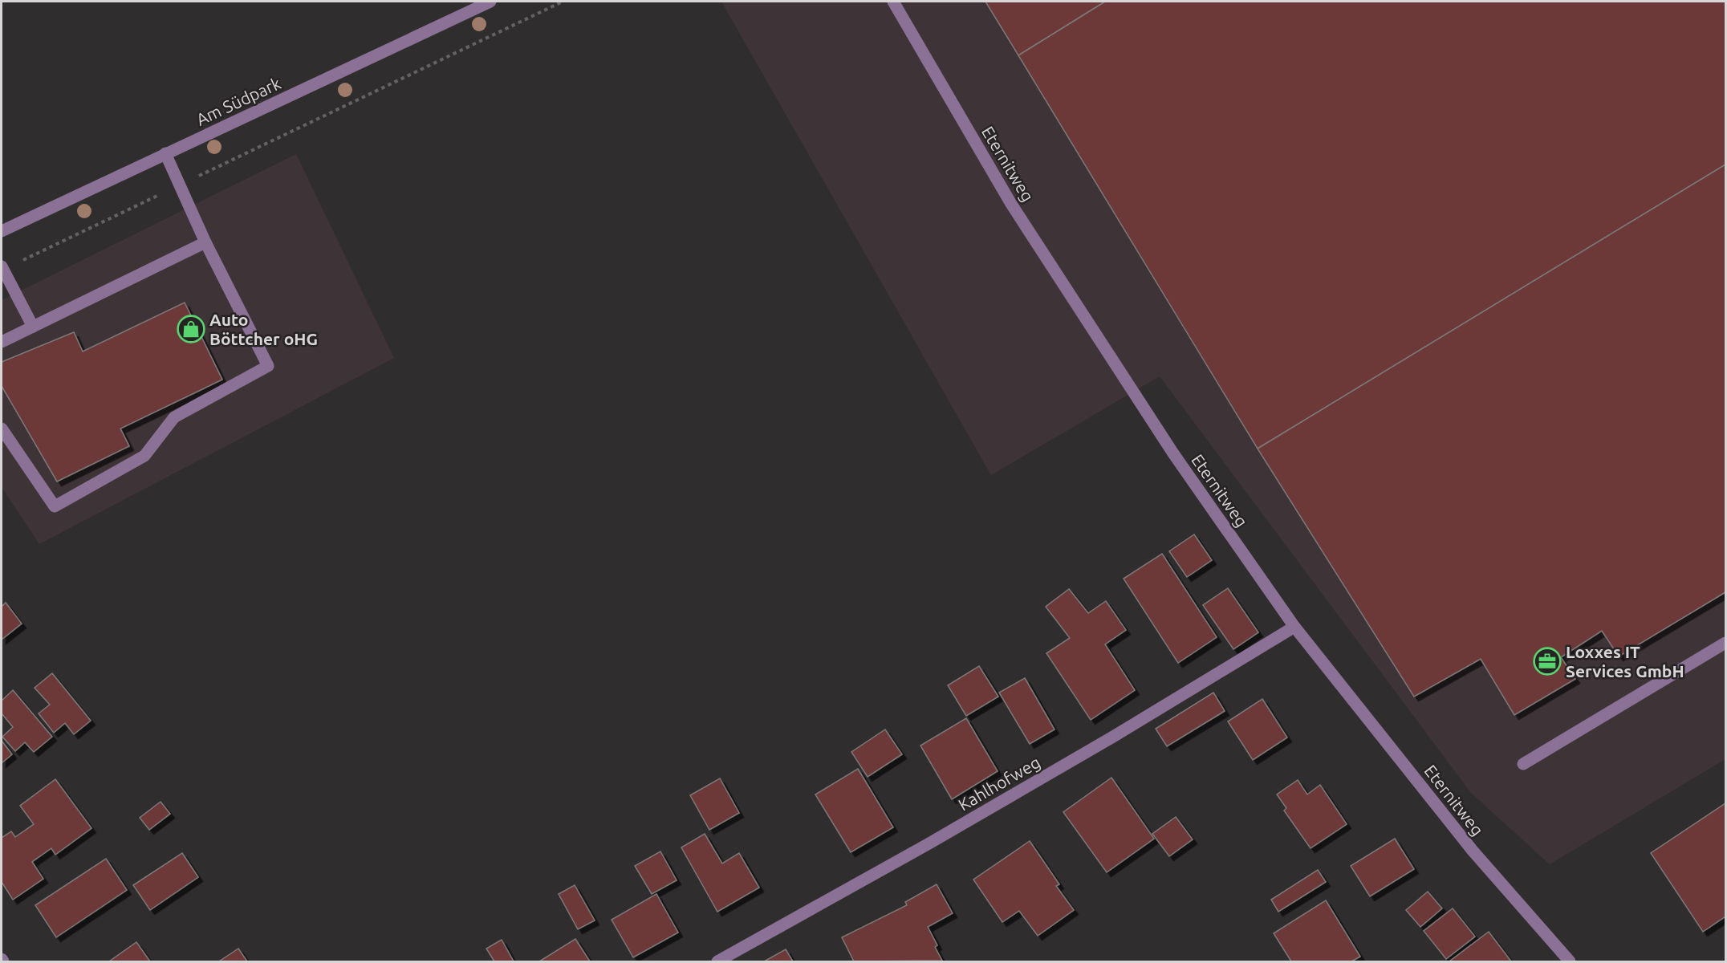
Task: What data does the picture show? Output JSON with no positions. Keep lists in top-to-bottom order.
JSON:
{
  "streets": {
    "street": ["Am Südpark", "Eternitweg", "Kahlhofweg"]
  },
  "crossings": [
    ["Eternitweg", "Kahlhofweg"]
  ],
  "places": {
    "shop": ["Auto Böttcher oHG"],
    "office": ["Loxxes IT Services GmbH"]
  }
}
